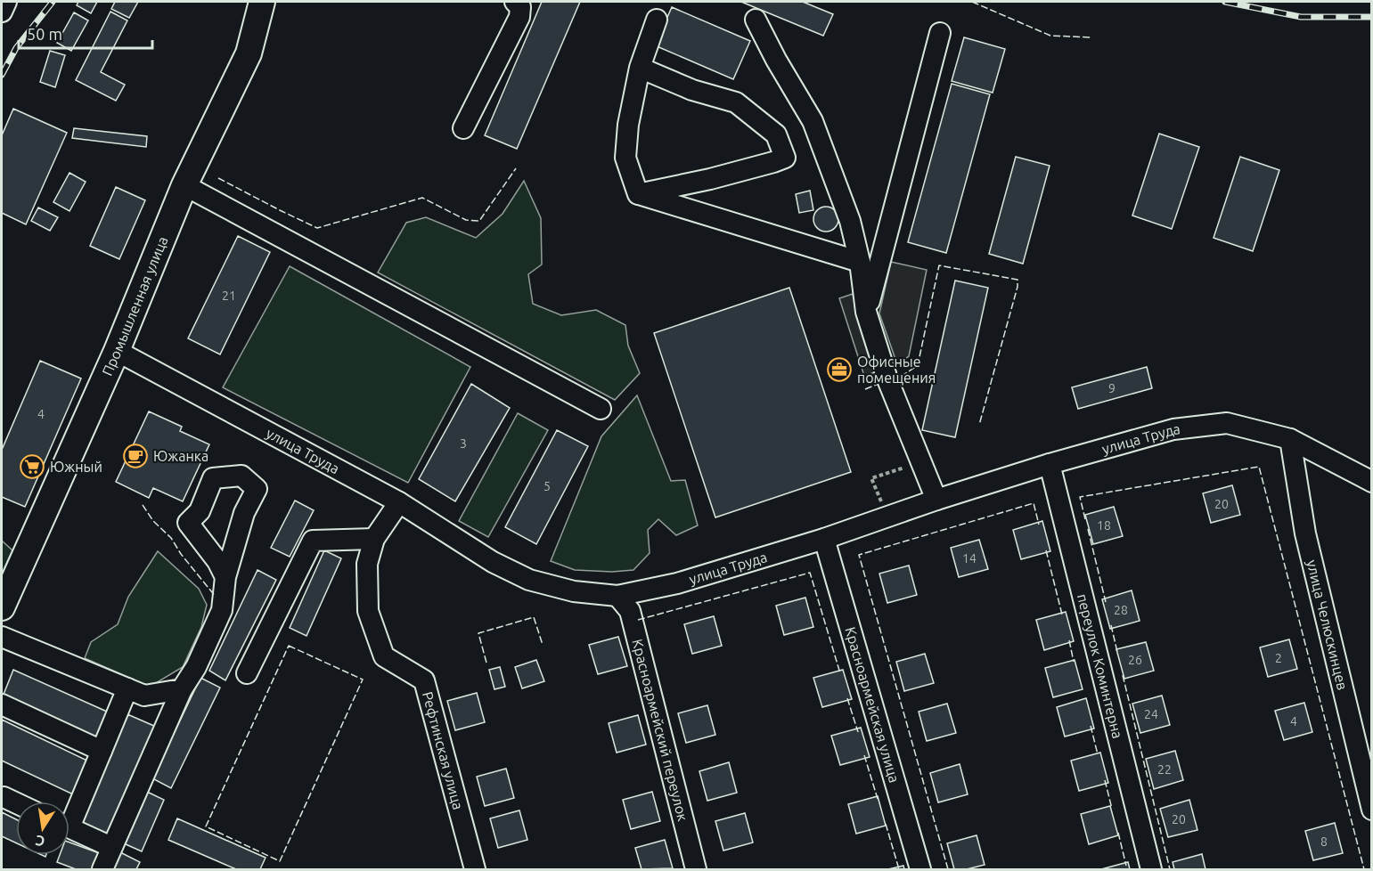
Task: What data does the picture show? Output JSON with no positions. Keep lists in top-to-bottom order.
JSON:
{
  "streets": {
    "main road": ["Промышленная улица"],
    "street": [
      "улица Труда",
      "улица Челюскинцев",
      "переулок Коминтерна",
      "Красноармейская улица",
      "Красноармейский переулок",
      "Рефтинская улица"
    ]
  },
  "crossings": [
    ["Промышленная улица", "улица Труда"],
    ["улица Труда", "улица Челюскинцев"],
    ["улица Труда", "переулок Коминтерна"],
    ["улица Труда", "Красноармейская улица"],
    ["улица Труда", "Красноармейский переулок"],
    ["улица Труда", "Рефтинская улица"]
  ],
  "places": {
    "office": ["Офисные помещения"],
    "cafe": ["Южанка"],
    "supermarket": ["Южный"]
  },
  "house_numbers": [
    "21",
    "9",
    "4",
    "3",
    "5",
    "20",
    "18",
    "14",
    "28",
    "2",
    "26",
    "24",
    "4",
    "22",
    "20",
    "8"
  ],
  "scale_bar": "50 m",
  "north": "bottom"
}
